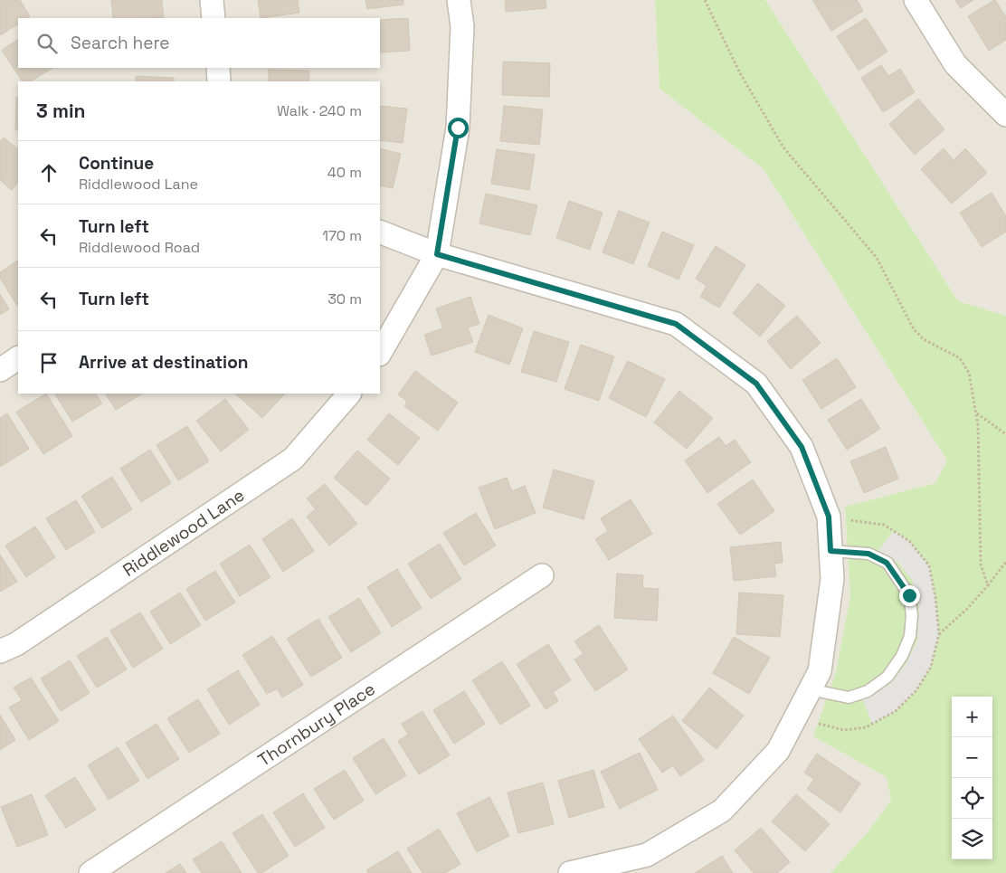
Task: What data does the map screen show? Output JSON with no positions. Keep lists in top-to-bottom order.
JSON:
{
  "streets": {
    "street": ["Riddlewood Lane", "Thornbury Place"]
  },
  "page": {
    "search": "Search here",
    "heading": ["3 min", "Walk · 240 m"],
    "list": [
      ["Continue", "Riddlewood Lane", "40 m"],
      ["Turn left", "Riddlewood Road", "170 m"],
      ["Turn left", "30 m"],
      "Arrive at destination"
    ],
    "map_buttons": ["+", "−"]
  }
}
